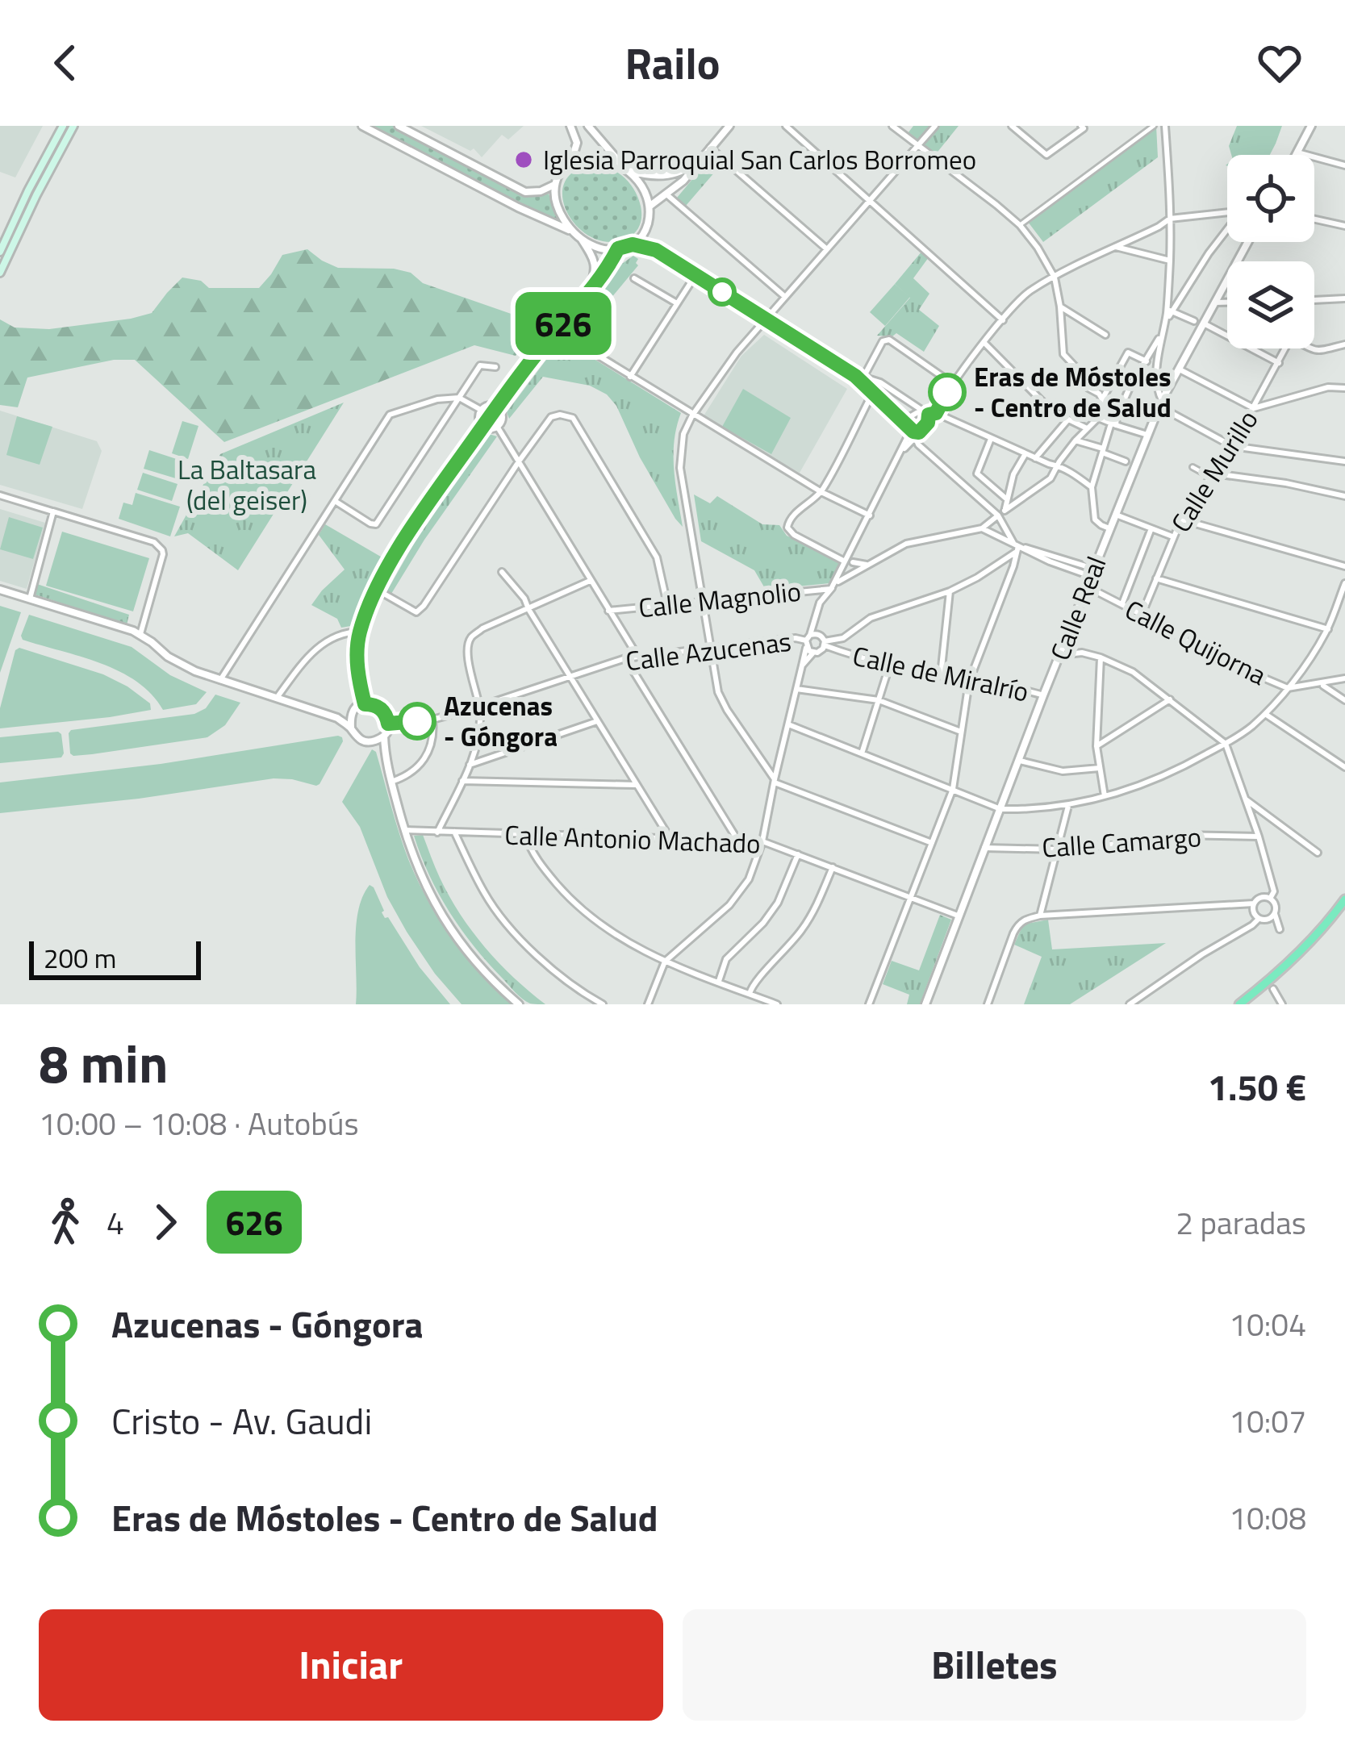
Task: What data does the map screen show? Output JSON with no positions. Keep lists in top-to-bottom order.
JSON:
{
  "streets": {
    "street": [
      "Calle Murillo",
      "Calle Magnolio",
      "Calle Real",
      "Calle Quijorna",
      "Calle Azucenas",
      "Calle de Miralrío",
      "Calle Antonio Machado",
      "Calle Camargo"
    ]
  },
  "crossings": [
    ["Calle Murillo", "Calle Quijorna"],
    ["Calle Real", "Calle Quijorna"],
    ["Calle Real", "Calle de Miralrío"],
    ["Calle Real", "Calle Antonio Machado"],
    ["Calle Real", "Calle Camargo"],
    ["Calle Azucenas", "Calle de Miralrío"]
  ],
  "parks": ["La Baltasara (del geiser)"],
  "places": ["Iglesia Parroquial San Carlos Borromeo", "Eras de Móstoles - Centro de Salud", "Azucenas - Góngora"],
  "lines": ["bus line 626"],
  "scale_bar": "200 m",
  "page": {
    "header": "Railo",
    "on_map": "626",
    "scale": "200 m",
    "heading": ["8 min", "10:00 – 10:08 · Autobús", "1.50 €"],
    "legs": ["4", "626", "2 paradas"],
    "list": [
      {
        "name": "Azucenas - Góngora",
        "value": "10:04"
      },
      {
        "name": "Cristo - Av. Gaudi",
        "value": "10:07"
      },
      {
        "name": "Eras de Móstoles - Centro de Salud",
        "value": "10:08"
      }
    ],
    "buttons": ["Iniciar", "Billetes"]
  }
}
